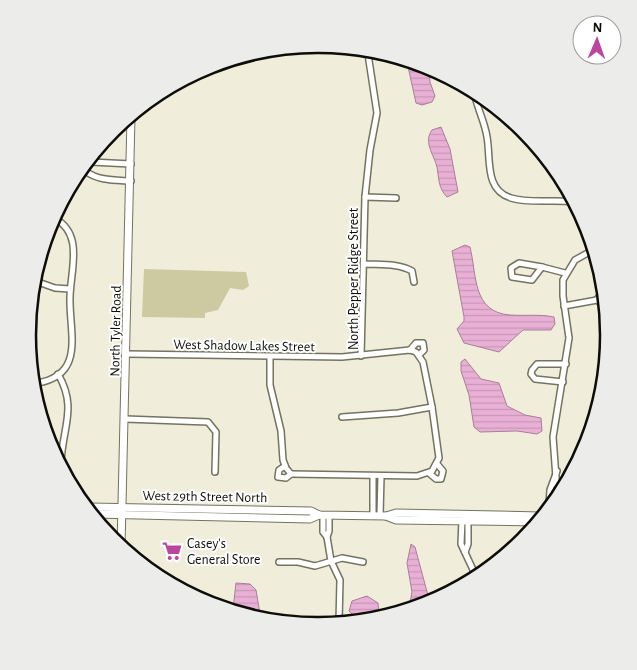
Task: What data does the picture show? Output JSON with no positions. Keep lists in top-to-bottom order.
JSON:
{
  "streets": {
    "main road": ["North Tyler Road", "West 29th Street North"],
    "street": ["North Pepper Ridge Street", "West Shadow Lakes Street"]
  },
  "crossings": [
    ["North Pepper Ridge Street", "West Shadow Lakes Street"],
    ["North Tyler Road", "West Shadow Lakes Street"],
    ["North Tyler Road", "West 29th Street North"]
  ],
  "places": {
    "supermarket": ["Casey's General Store"]
  },
  "north": "top"
}
